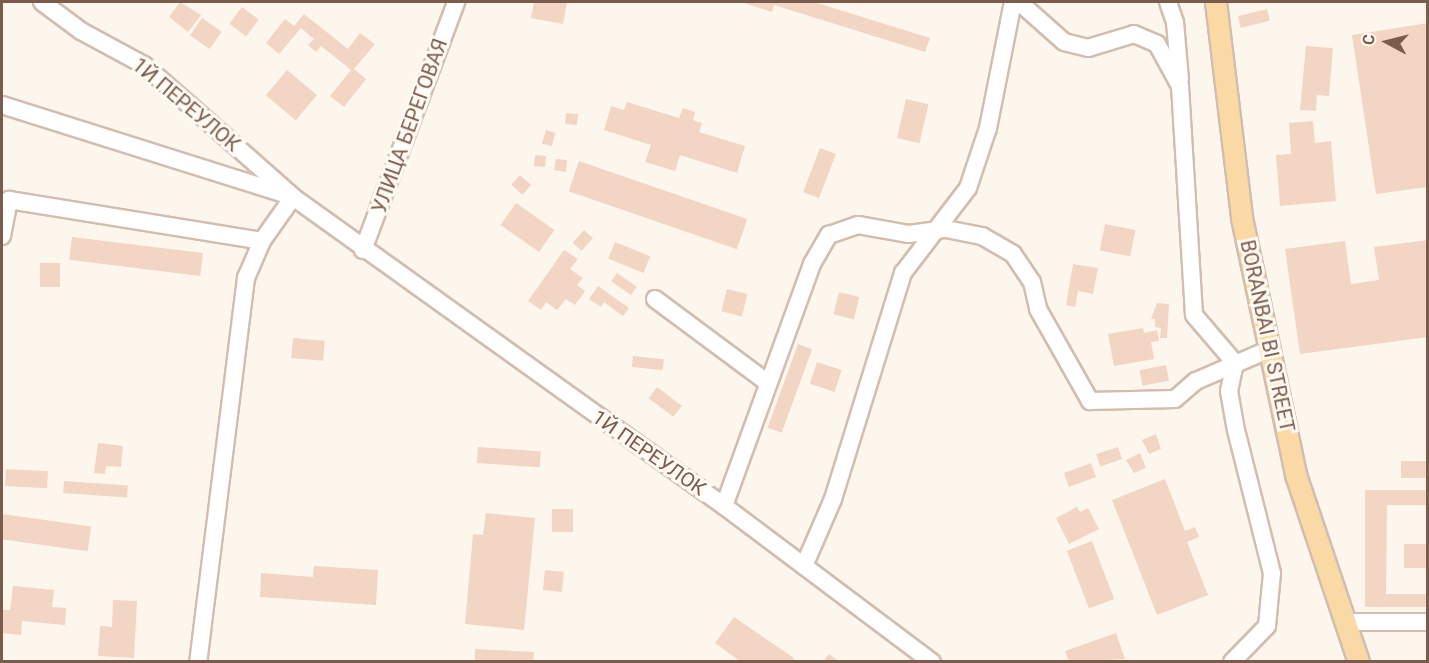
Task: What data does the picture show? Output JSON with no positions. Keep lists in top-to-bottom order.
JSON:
{
  "streets": {
    "main road": ["BORANBAI BI STREET"],
    "street": ["1Й ПЕРЕУЛОК", "УЛИЦА БЕРЕГОВАЯ"]
  },
  "crossings": [
    ["1Й ПЕРЕУЛОК", "УЛИЦА БЕРЕГОВАЯ"]
  ],
  "north": "left"
}
